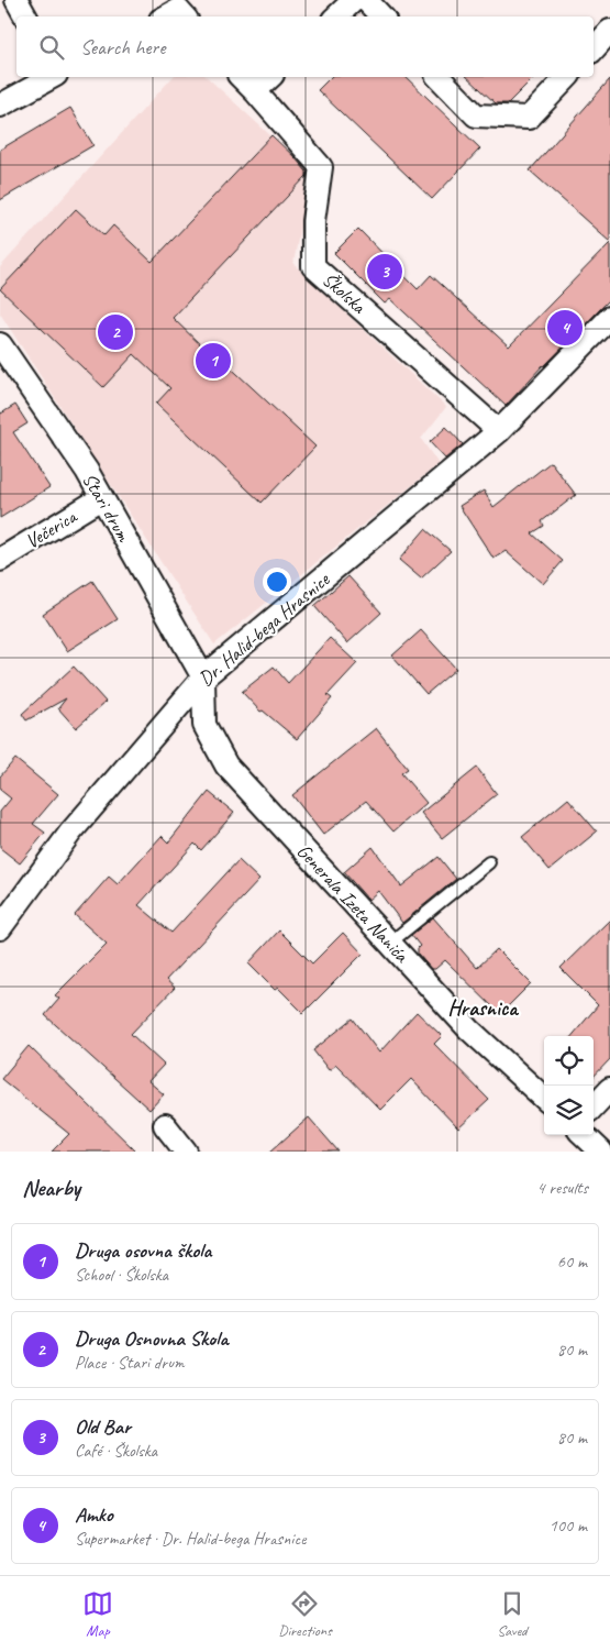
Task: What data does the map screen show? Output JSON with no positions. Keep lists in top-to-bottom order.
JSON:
{
  "streets": {
    "street": [
      "Školska",
      "Stari drum",
      "Večerica",
      "Dr. Halid-bega Hrasnice",
      "Generala Izeta Nanića"
    ]
  },
  "crossings": [
    ["Školska", "Dr. Halid-bega Hrasnice"],
    ["Stari drum", "Večerica"],
    ["Stari drum", "Dr. Halid-bega Hrasnice"],
    ["Stari drum", "Generala Izeta Nanića"],
    ["Dr. Halid-bega Hrasnice", "Generala Izeta Nanića"]
  ],
  "districts": ["Hrasnica"],
  "page": {
    "search": "Search here",
    "pins": [
      "3",
      "4",
      "2",
      "1"
    ],
    "heading": ["Nearby", "4 results"],
    "list": [
      {
        "mark": "1",
        "name": "Druga osovna škola",
        "note": "School · Školska",
        "value": "60 m"
      },
      {
        "mark": "2",
        "name": "Druga Osnovna Skola",
        "note": "Place · Stari drum",
        "value": "80 m"
      },
      {
        "mark": "3",
        "name": "Old Bar",
        "note": "Café · Školska",
        "value": "80 m"
      },
      {
        "mark": "4",
        "name": "Amko",
        "note": "Supermarket · Dr. Halid-bega Hrasnice",
        "value": "100 m"
      }
    ],
    "nav": ["Map", "Directions", "Saved"]
  }
}
